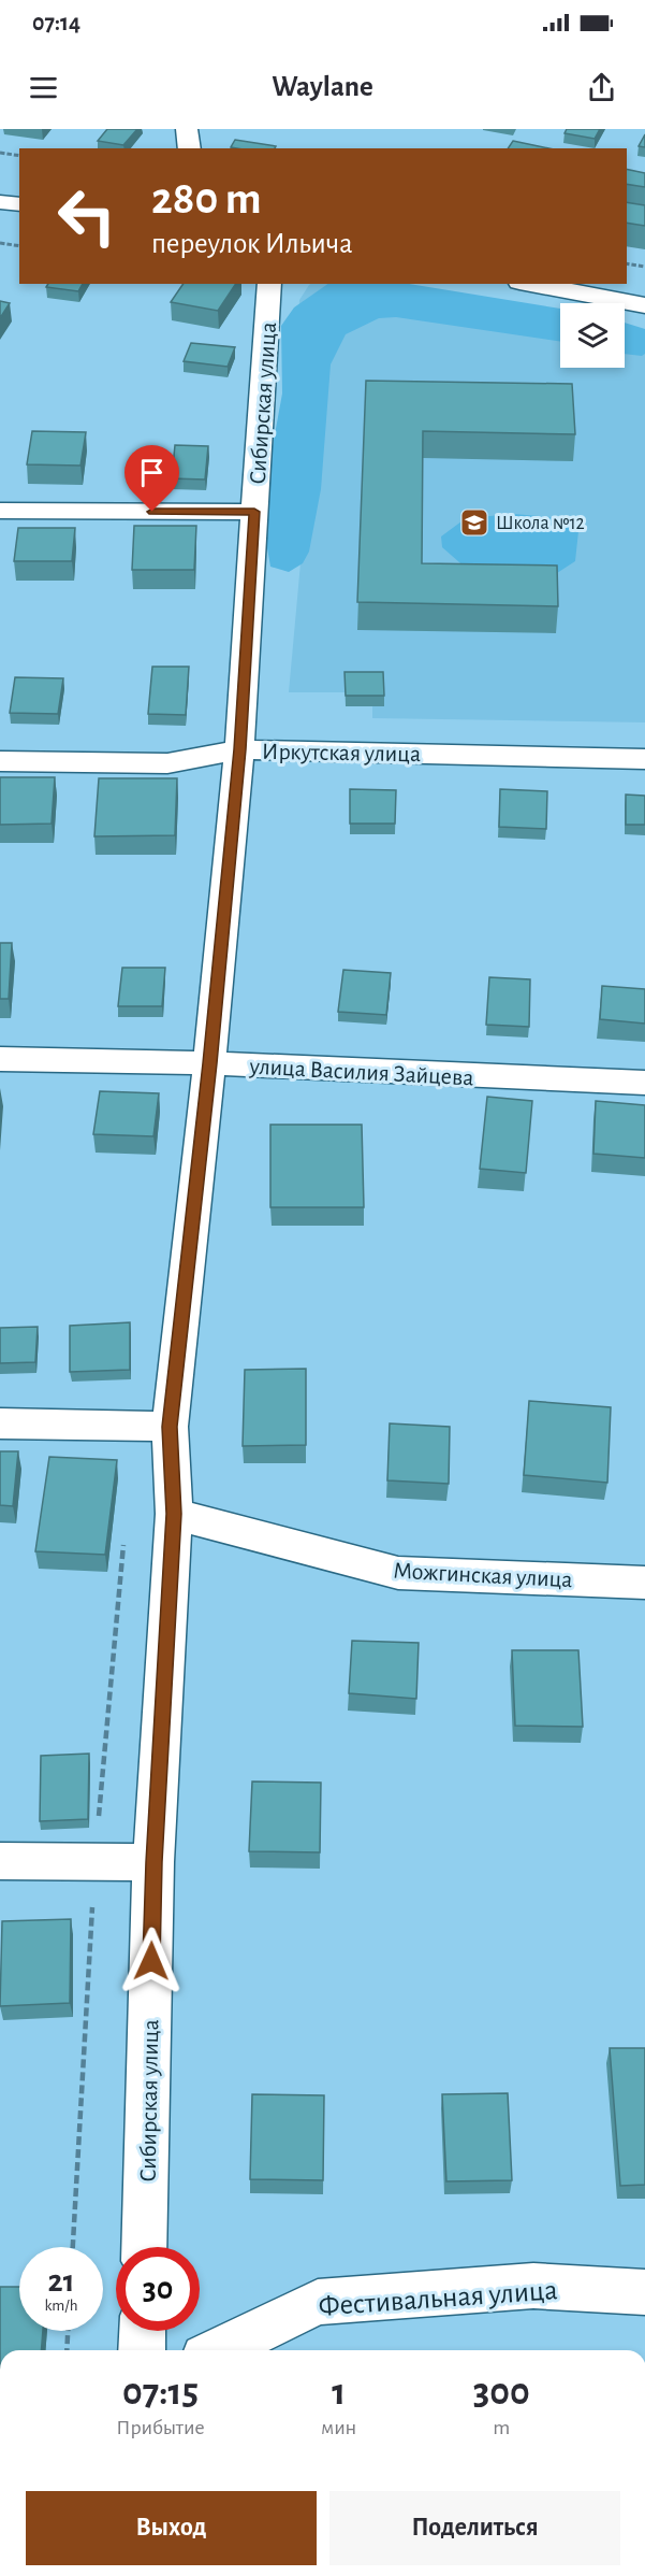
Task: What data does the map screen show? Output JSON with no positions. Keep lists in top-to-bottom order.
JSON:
{
  "streets": {
    "street": [
      "Сибирская улица",
      "Иркутская улица",
      "улица Василия Зайцева",
      "Можгинская улица",
      "Фестивальная улица"
    ]
  },
  "crossings": [
    ["Сибирская улица", "Иркутская улица"],
    ["Сибирская улица", "улица Василия Зайцева"],
    ["Сибирская улица", "Можгинская улица"]
  ],
  "places": {
    "school or university": ["Школа №12"]
  },
  "page": {
    "status": "07:14",
    "header": "Waylane",
    "turn": ["280 m", "переулок Ильича"],
    "speed": "21 km/h",
    "limit": "30",
    "eta": [
      "07:15",
      "Прибытие",
      "1",
      "мин",
      "300",
      "m"
    ],
    "buttons": ["Выход", "Поделиться"]
  }
}
